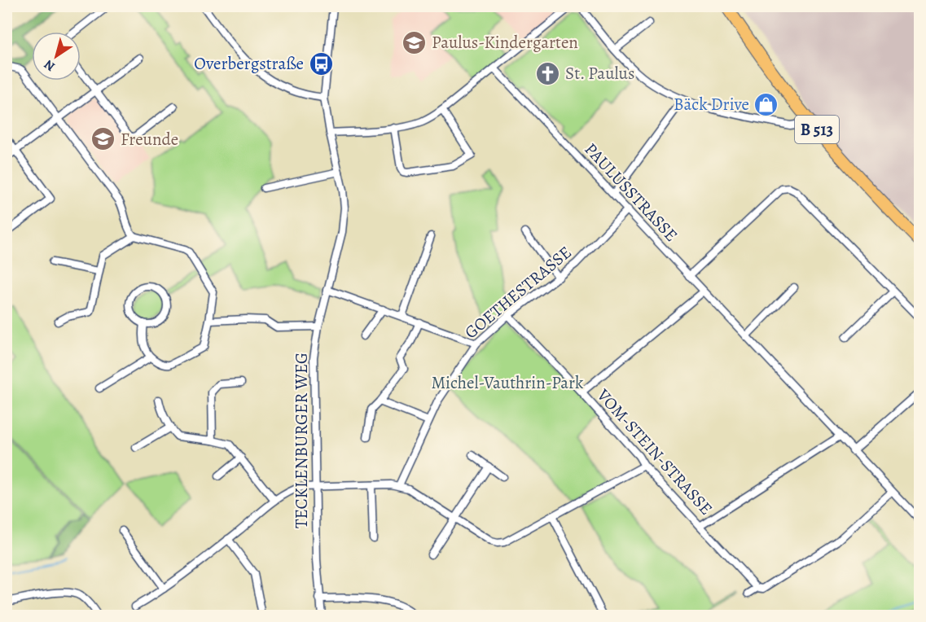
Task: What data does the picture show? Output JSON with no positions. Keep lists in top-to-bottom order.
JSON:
{
  "streets": {
    "main road": ["B 513"],
    "street": [
      "PAULUSSTRASSE",
      "GOETHESTRASSE",
      "TECKLENBURGER WEG",
      "VOM-STEIN-STRASSE"
    ]
  },
  "crossings": [
    ["PAULUSSTRASSE", "GOETHESTRASSE"],
    ["GOETHESTRASSE", "VOM-STEIN-STRASSE"]
  ],
  "parks": ["Michel-Vauthrin-Park"],
  "places": {
    "school or university": ["Paulus-Kindergarten", "Freunde"],
    "bus stop": ["Overbergstraße"],
    "church": ["St. Paulus"],
    "shop": ["Bäck Drive"]
  },
  "north": "bottom left"
}
